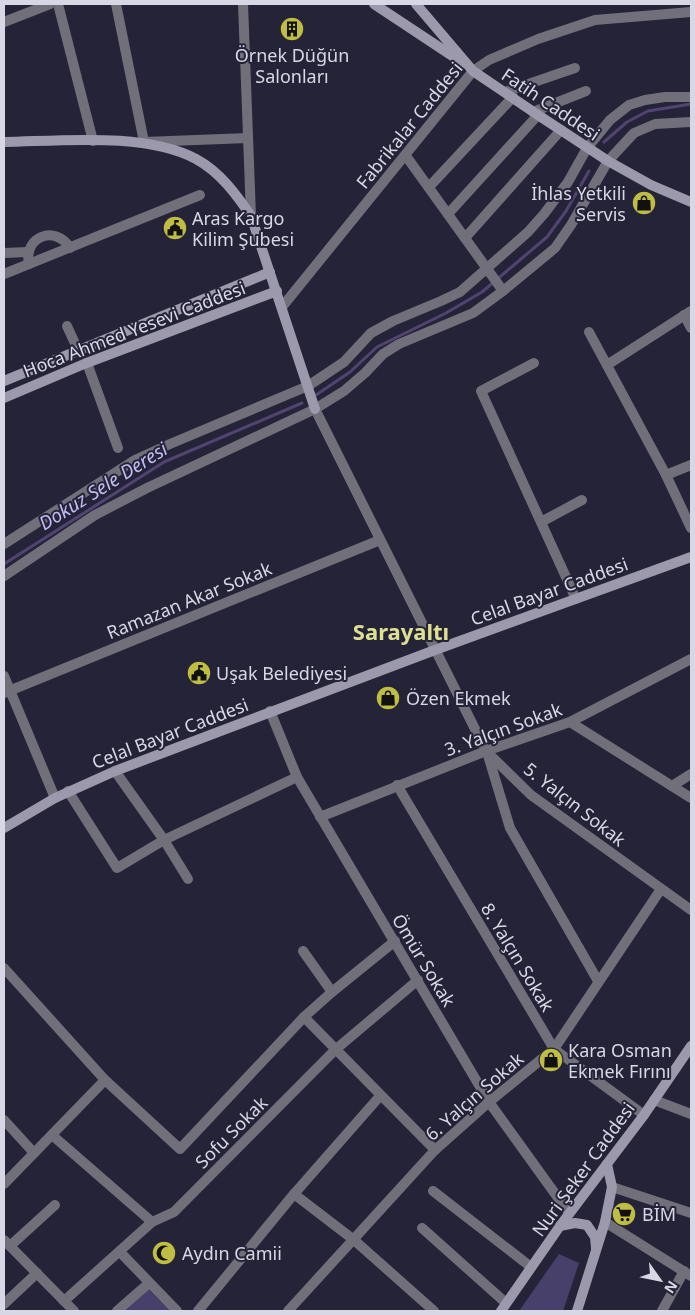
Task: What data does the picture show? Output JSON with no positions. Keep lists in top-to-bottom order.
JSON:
{
  "streets": {
    "street": [
      "Fatih Caddesi",
      "Fabrikalar Caddesi",
      "Hoca Ahmed Yesevi Caddesi",
      "Celal Bayar Caddesi",
      "Ramazan Akar Sokak",
      "3. Yalçın Sokak",
      "5. Yalçın Sokak",
      "8. Yalçın Sokak",
      "Ömür Sokak",
      "6. Yalçın Sokak",
      "Sofu Sokak",
      "Nuri Şeker Caddesi"
    ]
  },
  "crossings": [
    ["Fatih Caddesi", "Fabrikalar Caddesi"],
    ["Celal Bayar Caddesi", "5. Yalçın Sokak"],
    ["Celal Bayar Caddesi", "Ömür Sokak"],
    ["Ramazan Akar Sokak", "5. Yalçın Sokak"],
    ["3. Yalçın Sokak", "5. Yalçın Sokak"],
    ["3. Yalçın Sokak", "8. Yalçın Sokak"],
    ["3. Yalçın Sokak", "Ömür Sokak"],
    ["5. Yalçın Sokak", "6. Yalçın Sokak"],
    ["8. Yalçın Sokak", "6. Yalçın Sokak"],
    ["8. Yalçın Sokak", "Nuri Şeker Caddesi"],
    ["Ömür Sokak", "6. Yalçın Sokak"],
    ["Ömür Sokak", "Sofu Sokak"],
    ["Ömür Sokak", "Nuri Şeker Caddesi"]
  ],
  "districts": ["Sarayaltı"],
  "water": ["Dokuz Sele Deresi"],
  "places": {
    "building": ["Örnek Düğün Salonları"],
    "shop": ["İhlas Yetkili Servis", "Özen Ekmek", "Kara Osman Ekmek Fırını"],
    "public building": ["Aras Kargo Kilim Şubesi", "Uşak Belediyesi"],
    "supermarket": ["BİM"],
    "mosque": ["Aydın Camii"]
  },
  "north": "bottom right"
}
